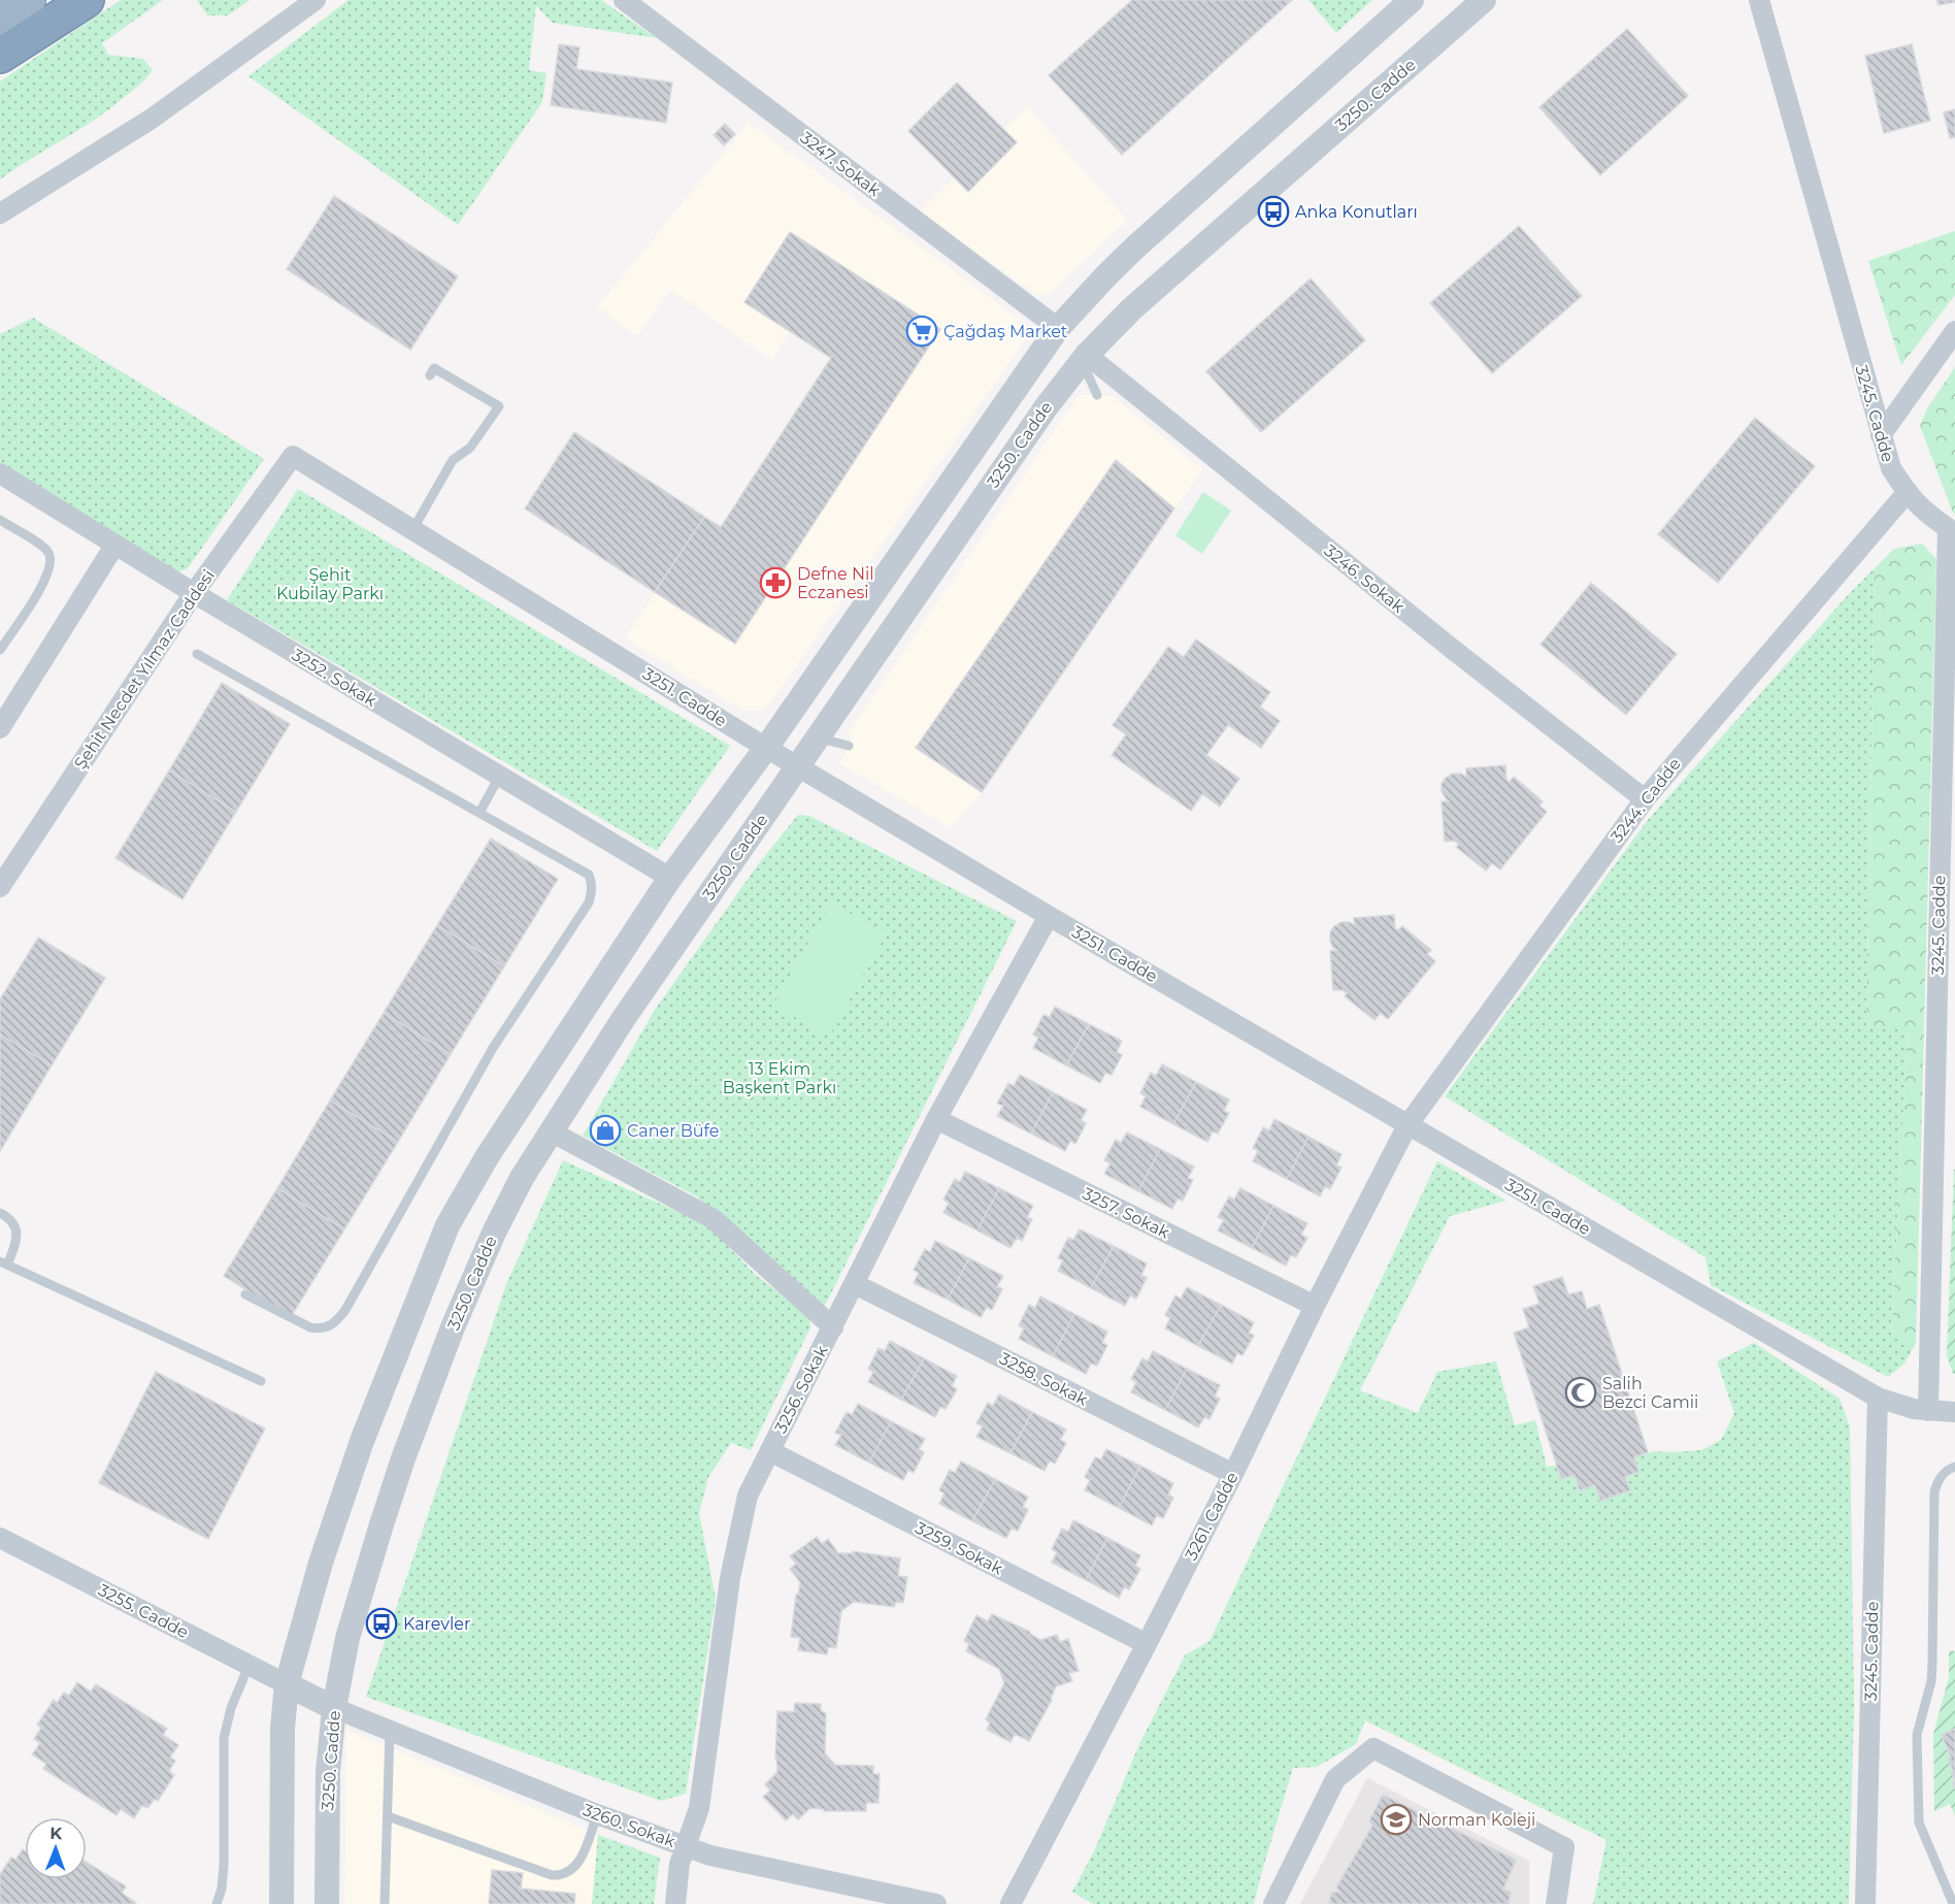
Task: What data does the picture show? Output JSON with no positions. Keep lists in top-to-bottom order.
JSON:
{
  "streets": {
    "street": [
      "3250. Cadde",
      "3247. Sokak",
      "3245. Cadde",
      "3246. Sokak",
      "Şehit Necdet Yılmaz Caddesi",
      "3252. Sokak",
      "3251. Cadde",
      "3244. Cadde",
      "3257. Sokak",
      "3258. Sokak",
      "3256. Sokak",
      "3261. Cadde",
      "3259. Sokak",
      "3255. Cadde",
      "3260. Sokak"
    ]
  },
  "crossings": [
    ["3250. Cadde", "3247. Sokak"],
    ["3250. Cadde", "3246. Sokak"],
    ["3250. Cadde", "3252. Sokak"],
    ["3250. Cadde", "3251. Cadde"],
    ["3250. Cadde", "3255. Cadde"],
    ["3250. Cadde", "3260. Sokak"],
    ["3245. Cadde", "3251. Cadde"],
    ["3245. Cadde", "3244. Cadde"],
    ["3246. Sokak", "3244. Cadde"],
    ["Şehit Necdet Yılmaz Caddesi", "3252. Sokak"],
    ["Şehit Necdet Yılmaz Caddesi", "3251. Cadde"],
    ["3251. Cadde", "3244. Cadde"],
    ["3251. Cadde", "3256. Sokak"],
    ["3251. Cadde", "3261. Cadde"],
    ["3244. Cadde", "3261. Cadde"],
    ["3257. Sokak", "3256. Sokak"],
    ["3257. Sokak", "3261. Cadde"],
    ["3258. Sokak", "3256. Sokak"],
    ["3258. Sokak", "3261. Cadde"],
    ["3256. Sokak", "3259. Sokak"],
    ["3256. Sokak", "3260. Sokak"],
    ["3261. Cadde", "3259. Sokak"]
  ],
  "parks": ["Şehit Kubilay Parkı", "13 Ekim Başkent Parkı"],
  "places": {
    "bus stop": ["Anka Konutları", "Karevler"],
    "supermarket": ["Çağdaş Market"],
    "pharmacy": ["Defne Nil Eczanesi"],
    "shop": ["Caner Büfe"],
    "mosque": ["Salih Bezci Camii"],
    "school or university": ["Norman Koleji"]
  },
  "north": "top"
}
